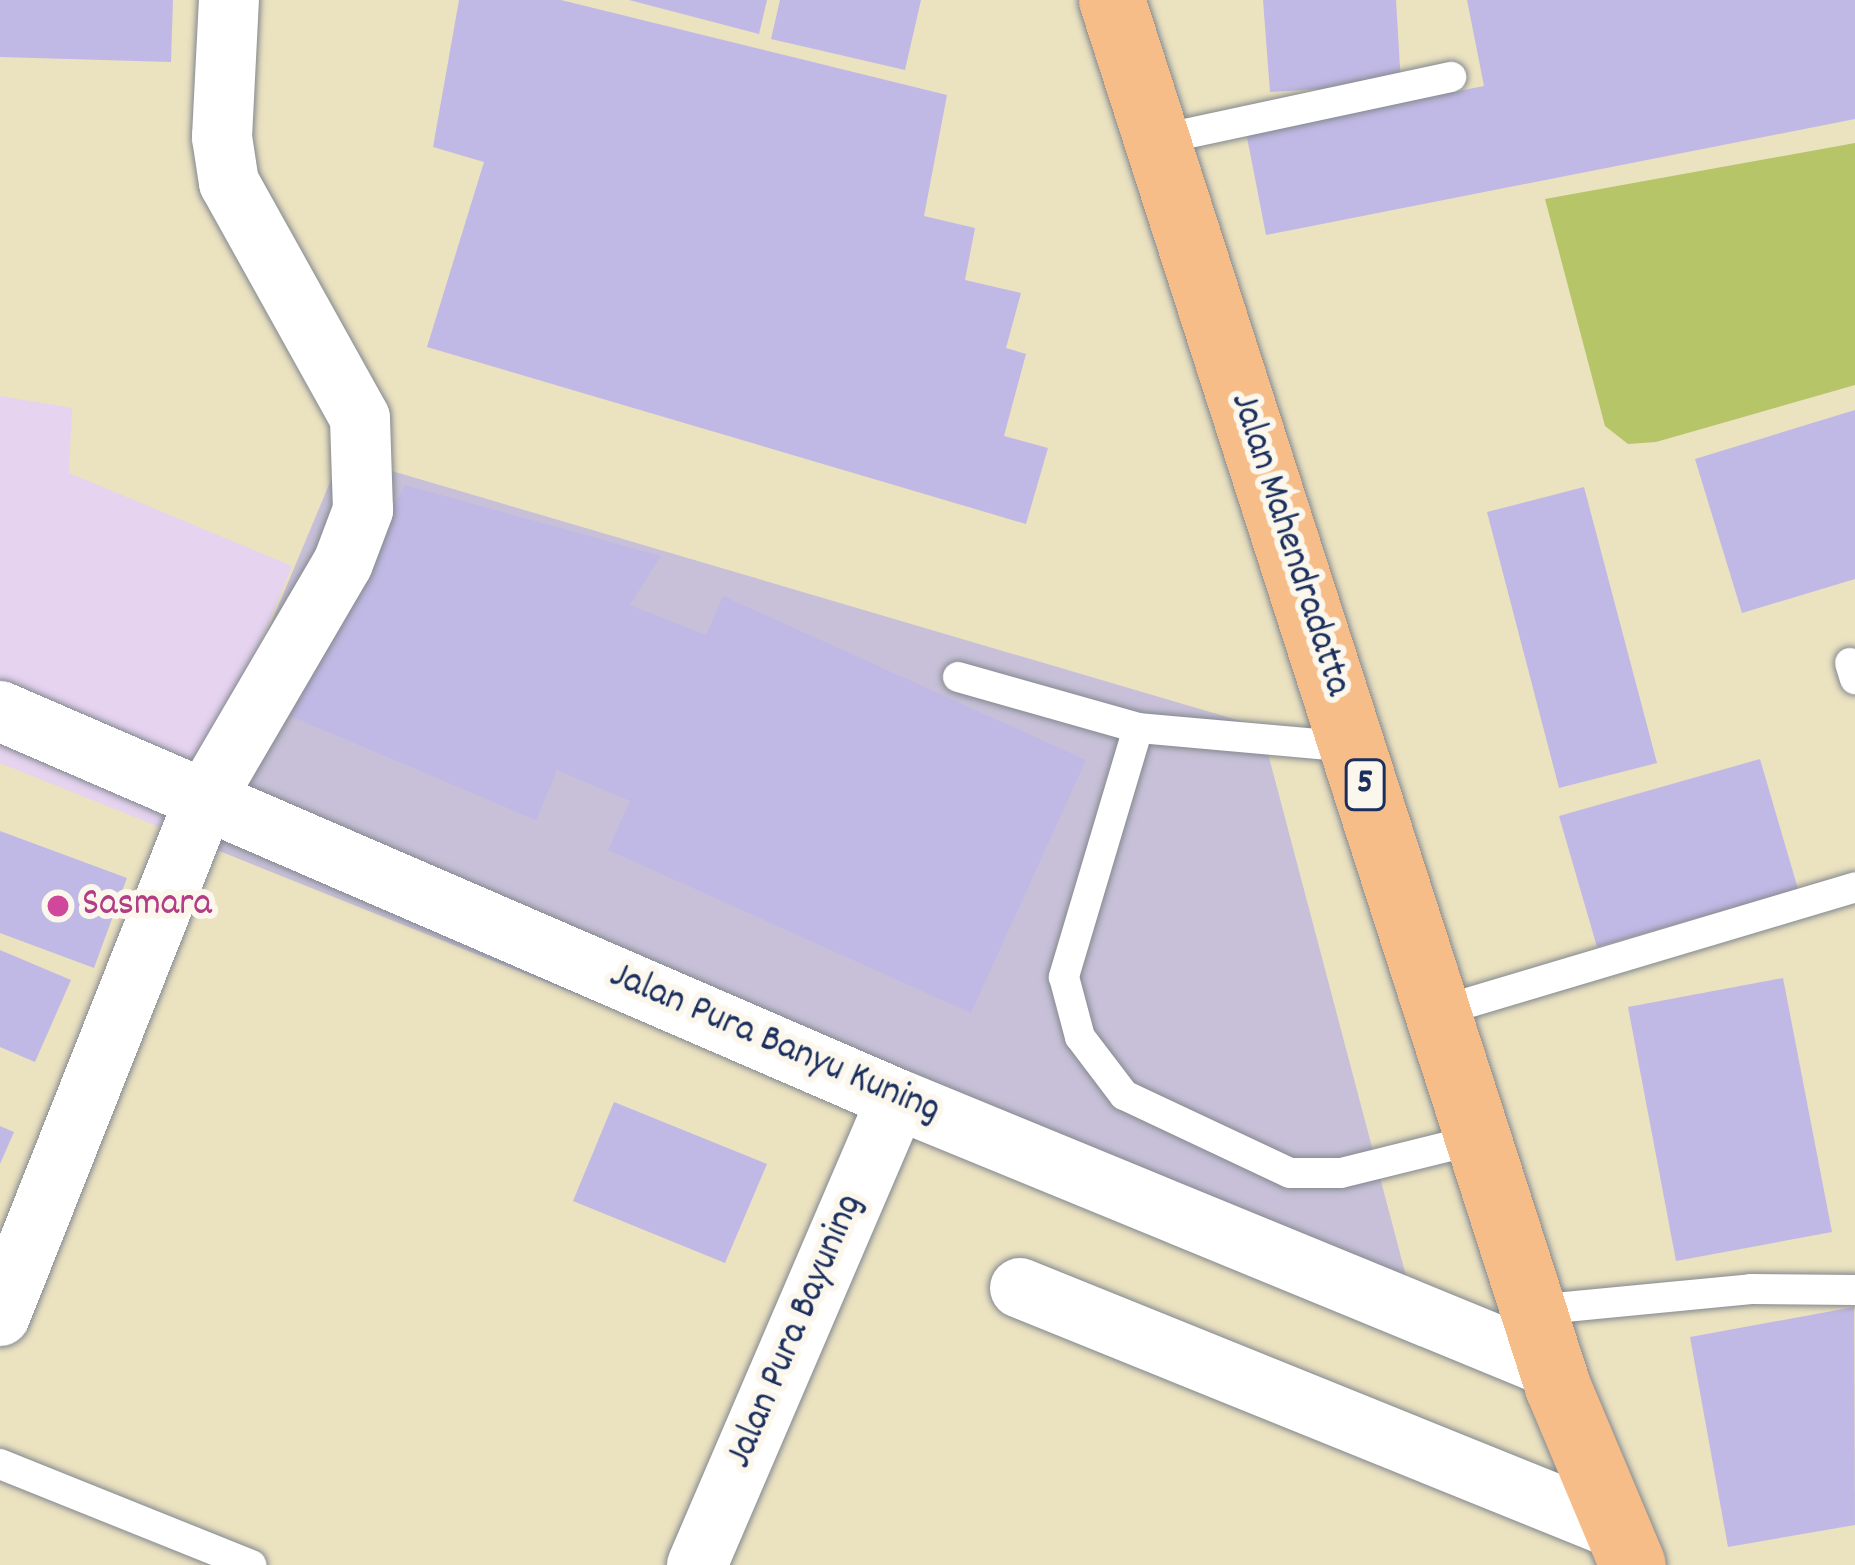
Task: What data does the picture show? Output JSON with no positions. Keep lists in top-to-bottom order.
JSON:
{
  "streets": {
    "highway": ["Jalan Mahendradatta", "5"],
    "street": ["Jalan Pura Banyu Kuning", "Jalan Pura Bayuning"]
  },
  "crossings": [
    ["Jalan Mahendradatta", "Jalan Pura Banyu Kuning"],
    ["Jalan Pura Banyu Kuning", "Jalan Pura Bayuning"]
  ],
  "places": ["Sasmara"]
}
